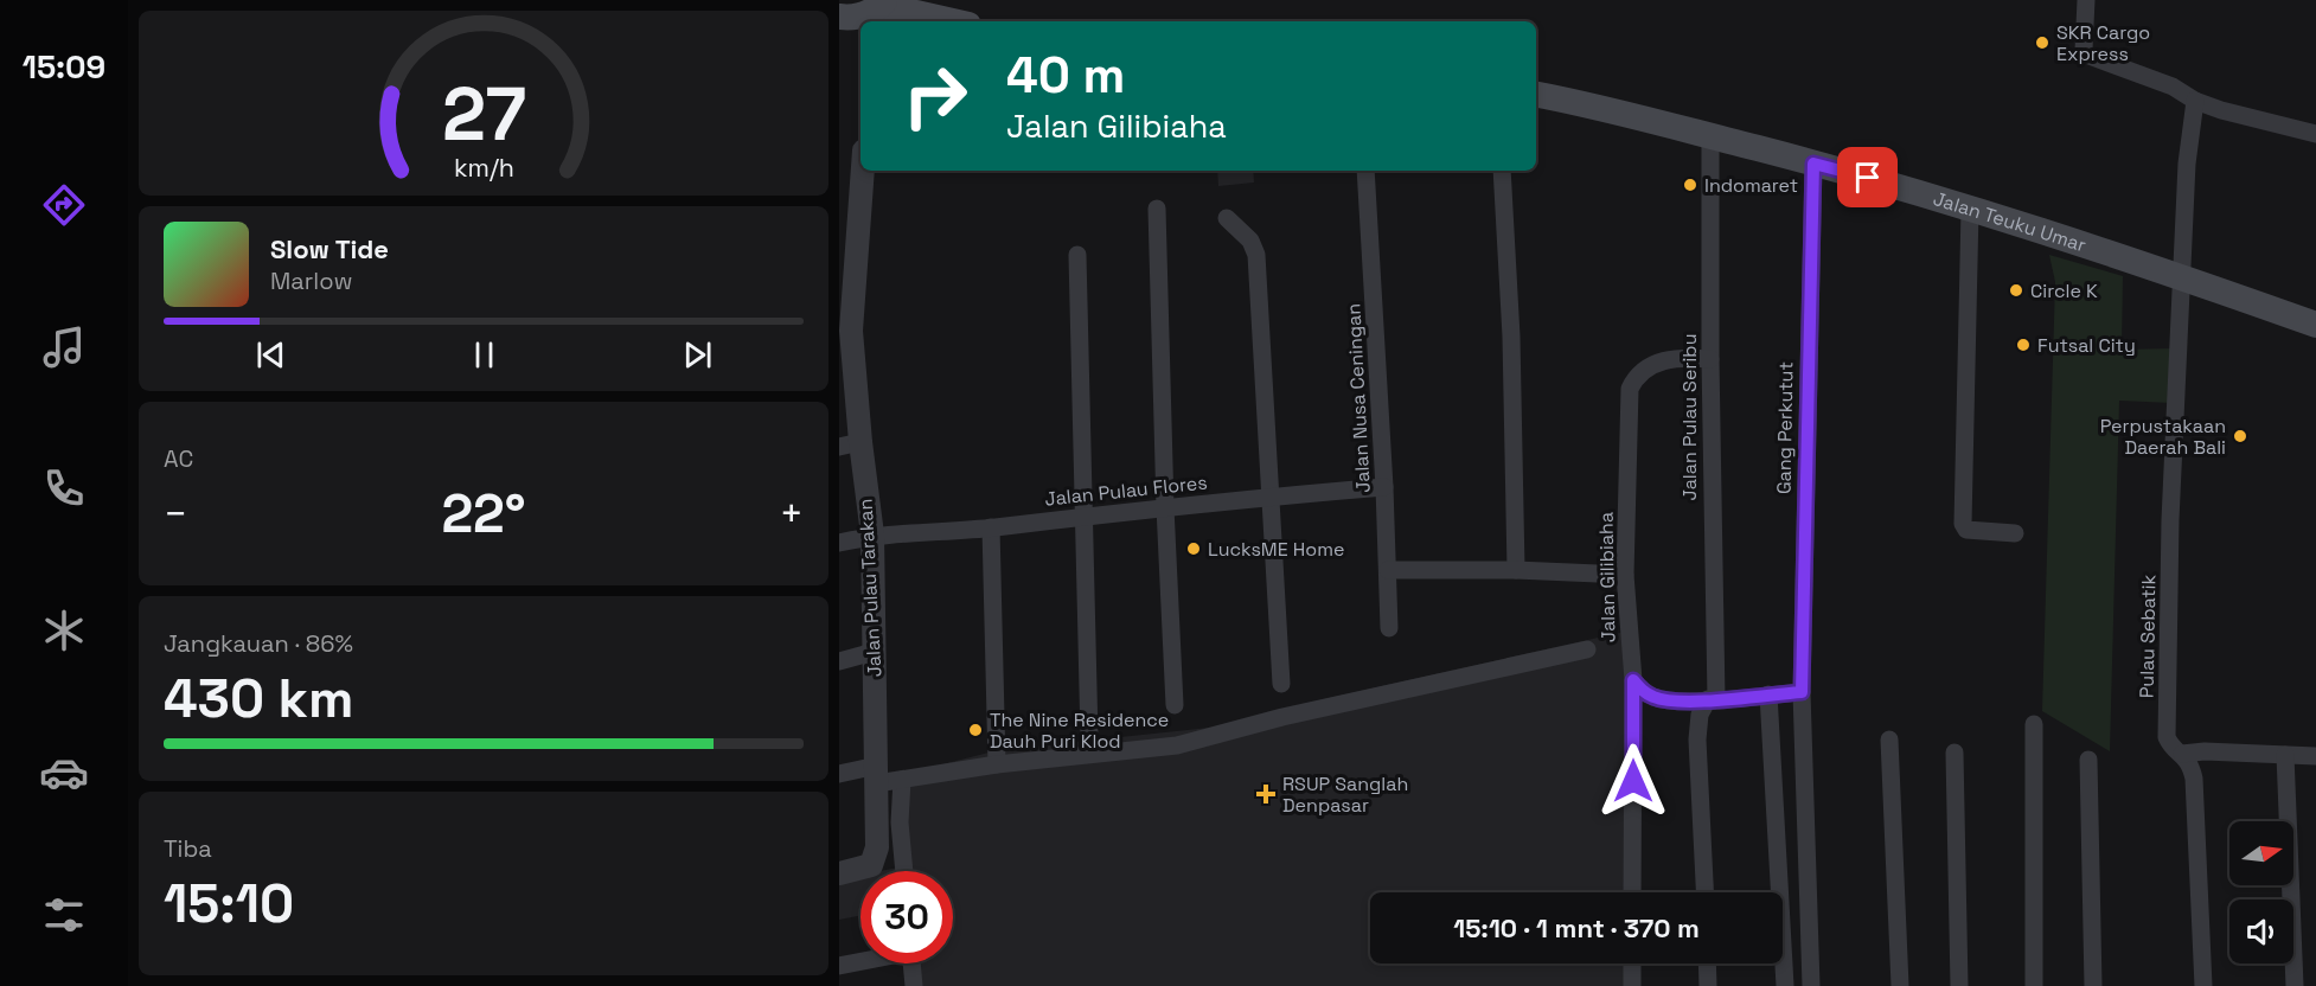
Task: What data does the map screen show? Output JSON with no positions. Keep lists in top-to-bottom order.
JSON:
{
  "streets": {
    "main road": ["Jalan Teuku Umar"],
    "street": [
      "Jalan Nusa Ceningan",
      "Jalan Pulau Seribu",
      "Gang Perkutut",
      "Jalan Pulau Flores",
      "Jalan Gilibiaha",
      "Jalan Pulau Tarakan",
      "Pulau Sebatik"
    ]
  },
  "crossings": [
    ["Jalan Teuku Umar", "Jalan Pulau Seribu"],
    ["Jalan Teuku Umar", "Gang Perkutut"],
    ["Jalan Teuku Umar", "Pulau Sebatik"],
    ["Jalan Nusa Ceningan", "Jalan Pulau Flores"],
    ["Jalan Pulau Seribu", "Jalan Gilibiaha"],
    ["Jalan Pulau Flores", "Jalan Pulau Tarakan"]
  ],
  "places": {
    "other": [
      "SKR Cargo Express",
      "Indomaret",
      "Circle K",
      "Futsal City",
      "Perpustakaan Daerah Bali",
      "LucksME Home",
      "The Nine Residence Dauh Puri Klod"
    ],
    "health": ["RSUP Sanglah Denpasar"]
  },
  "north": "right",
  "page": {
    "tabs": "15:09",
    "turn": ["40 m", "Jalan Gilibiaha"],
    "song": ["Slow Tide", "Marlow"],
    "tile": [
      "AC",
      ["Jangkauan · 86%", "430 km"],
      ["Tiba", "15:10"]
    ],
    "heat": ["−", "22°", "+"],
    "limit": "30",
    "trip": "15:10 · 1 mnt · 370 m",
    "gauge": ["27", "km/h"]
  }
}
